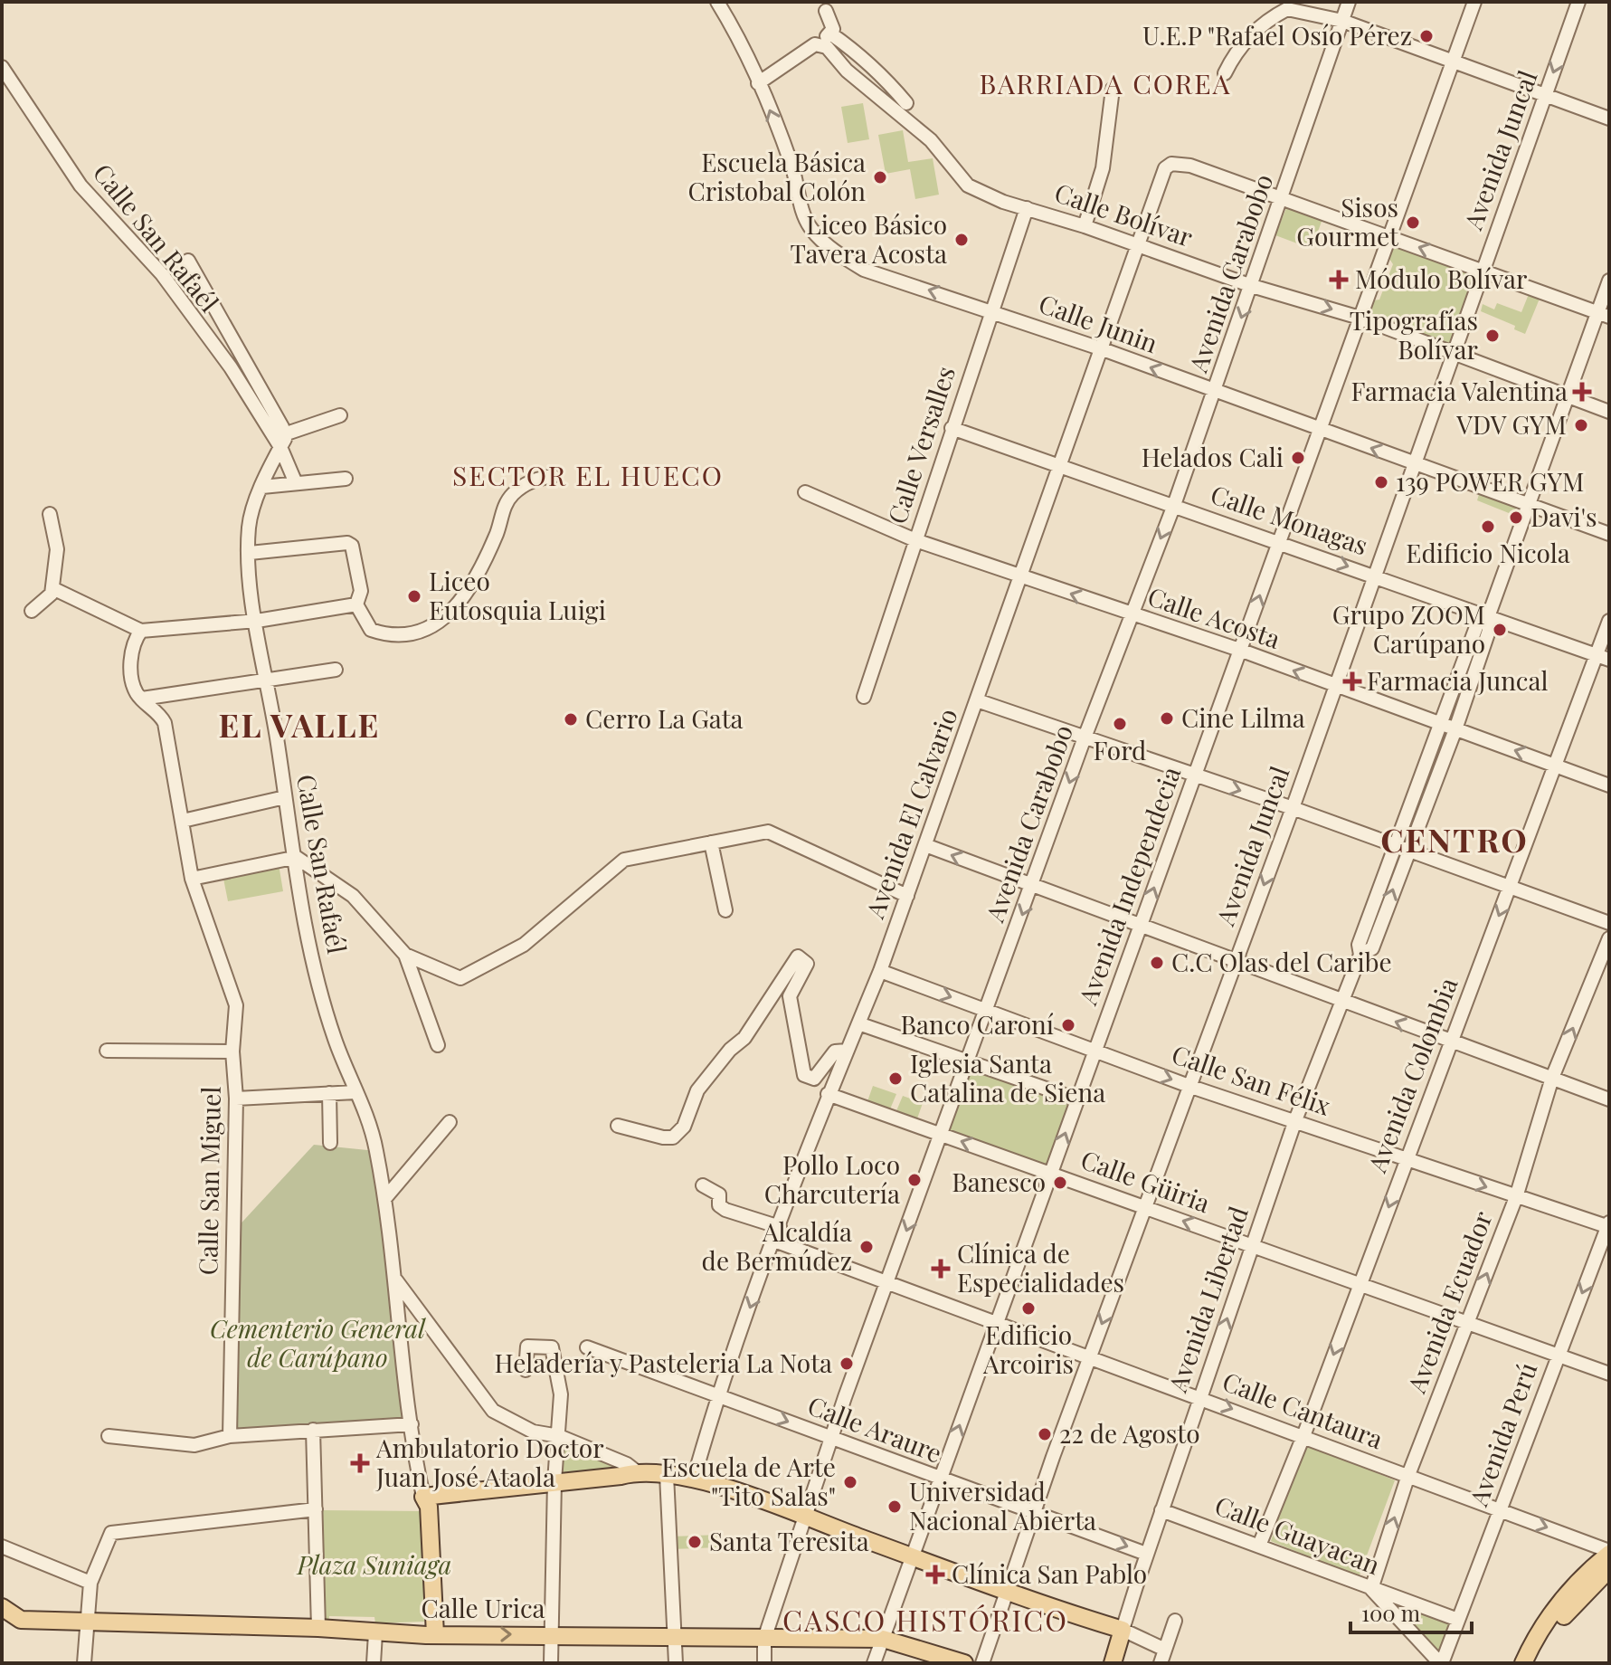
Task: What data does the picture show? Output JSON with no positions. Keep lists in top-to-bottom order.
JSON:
{
  "streets": {
    "main road": ["Avenida Libertad", "Calle Urica"],
    "street": [
      "Avenida Juncal",
      "Calle Bolívar",
      "Calle San Rafaél",
      "Avenida Carabobo",
      "Calle Junin",
      "Calle Versalles",
      "Calle Monagas",
      "Calle Acosta",
      "Avenida El Calvario",
      "Avenida Independecia",
      "Avenida Colombia",
      "Calle San Félix",
      "Calle San Miguel",
      "Calle Güiria",
      "Avenida Ecuador",
      "Calle Cantaura",
      "Calle Araure",
      "Avenida Perú",
      "Calle Guayacan"
    ]
  },
  "crossings": [
    ["Avenida Juncal", "Calle Bolívar"],
    ["Avenida Juncal", "Calle Junin"],
    ["Avenida Juncal", "Calle Monagas"],
    ["Avenida Juncal", "Calle Acosta"],
    ["Avenida Juncal", "Calle San Félix"],
    ["Avenida Juncal", "Calle Güiria"],
    ["Avenida Juncal", "Calle Cantaura"],
    ["Avenida Juncal", "Calle Araure"],
    ["Calle Bolívar", "Avenida Carabobo"],
    ["Calle Bolívar", "Calle Versalles"],
    ["Calle Bolívar", "Avenida El Calvario"],
    ["Calle Bolívar", "Avenida Independecia"],
    ["Calle Bolívar", "Avenida Libertad"],
    ["Avenida Carabobo", "Calle Junin"],
    ["Avenida Carabobo", "Calle Monagas"],
    ["Avenida Carabobo", "Calle Acosta"],
    ["Avenida Carabobo", "Avenida El Calvario"],
    ["Avenida Carabobo", "Calle San Félix"],
    ["Avenida Carabobo", "Calle Güiria"],
    ["Avenida Carabobo", "Calle Cantaura"],
    ["Avenida Carabobo", "Calle Araure"],
    ["Avenida Carabobo", "Calle Urica"],
    ["Calle Junin", "Calle Versalles"],
    ["Calle Junin", "Avenida El Calvario"],
    ["Calle Junin", "Avenida Independecia"],
    ["Calle Junin", "Avenida Libertad"],
    ["Calle Versalles", "Calle Monagas"],
    ["Calle Versalles", "Calle Acosta"],
    ["Calle Monagas", "Avenida El Calvario"],
    ["Calle Monagas", "Avenida Independecia"],
    ["Calle Monagas", "Avenida Colombia"],
    ["Calle Monagas", "Avenida Libertad"],
    ["Calle Acosta", "Avenida El Calvario"],
    ["Calle Acosta", "Avenida Independecia"],
    ["Calle Acosta", "Avenida Colombia"],
    ["Calle Acosta", "Avenida Libertad"],
    ["Avenida El Calvario", "Calle San Félix"],
    ["Avenida El Calvario", "Calle Güiria"],
    ["Avenida El Calvario", "Calle Cantaura"],
    ["Avenida El Calvario", "Calle Araure"],
    ["Avenida Independecia", "Calle San Félix"],
    ["Avenida Independecia", "Calle Güiria"],
    ["Avenida Independecia", "Calle Cantaura"],
    ["Avenida Independecia", "Calle Araure"],
    ["Avenida Independecia", "Calle Urica"],
    ["Avenida Colombia", "Calle San Félix"],
    ["Avenida Colombia", "Calle Güiria"],
    ["Avenida Colombia", "Calle Cantaura"],
    ["Avenida Colombia", "Calle Guayacan"],
    ["Calle San Félix", "Avenida Libertad"],
    ["Calle San Félix", "Avenida Ecuador"],
    ["Calle San Félix", "Avenida Perú"],
    ["Calle Güiria", "Avenida Libertad"],
    ["Calle Güiria", "Avenida Ecuador"],
    ["Calle Güiria", "Avenida Perú"],
    ["Avenida Libertad", "Calle Cantaura"],
    ["Avenida Libertad", "Calle Araure"],
    ["Avenida Libertad", "Calle Guayacan"],
    ["Avenida Ecuador", "Calle Cantaura"],
    ["Avenida Ecuador", "Calle Guayacan"],
    ["Calle Cantaura", "Avenida Perú"],
    ["Avenida Perú", "Calle Guayacan"]
  ],
  "one_way": [
    "Avenida Carabobo",
    "Calle Junin",
    "Calle Acosta",
    "Avenida Colombia",
    "Avenida Ecuador",
    "Calle Araure"
  ],
  "districts": [
    "BARRIADA COREA",
    "SECTOR EL HUECO",
    "EL VALLE",
    "CENTRO",
    "CASCO HISTÓRICO"
  ],
  "parks": ["Cementerio General de Carúpano", "Plaza Suniaga"],
  "places": {
    "other": [
      "U.E.P \"Rafael Osío Pérez",
      "Escuela Básica Cristobal Colón",
      "Sisos Gourmet",
      "Liceo Básico Tavera Acosta",
      "Tipografías Bolívar",
      "VDV GYM",
      "Helados Cali",
      "139 POWER GYM",
      "Davi's",
      "Edificio Nicola",
      "Liceo Eutosquia Luigi",
      "Grupo ZOOM Carúpano",
      "Cine Lilma",
      "Cerro La Gata",
      "Ford",
      "C.C Olas del Caribe",
      "Banco Caroní",
      "Iglesia Santa Catalina de Siena",
      "Pollo Loco Charcutería",
      "Banesco",
      "Alcaldía de Bermúdez",
      "Edificio Arcoiris",
      "Heladería y Pasteleria La Nota",
      "22 de Agosto",
      "Escuela de Arte \"Tito Salas\"",
      "Universidad Nacional Abierta",
      "Santa Teresita"
    ],
    "health": [
      "Módulo Bolívar",
      "Farmacia Valentina",
      "Farmacia Juncal",
      "Clínica de Especialidades",
      "Ambulatorio Doctor Juan José Ataola",
      "Clínica San Pablo"
    ]
  },
  "scale_bar": "100 m"
}
